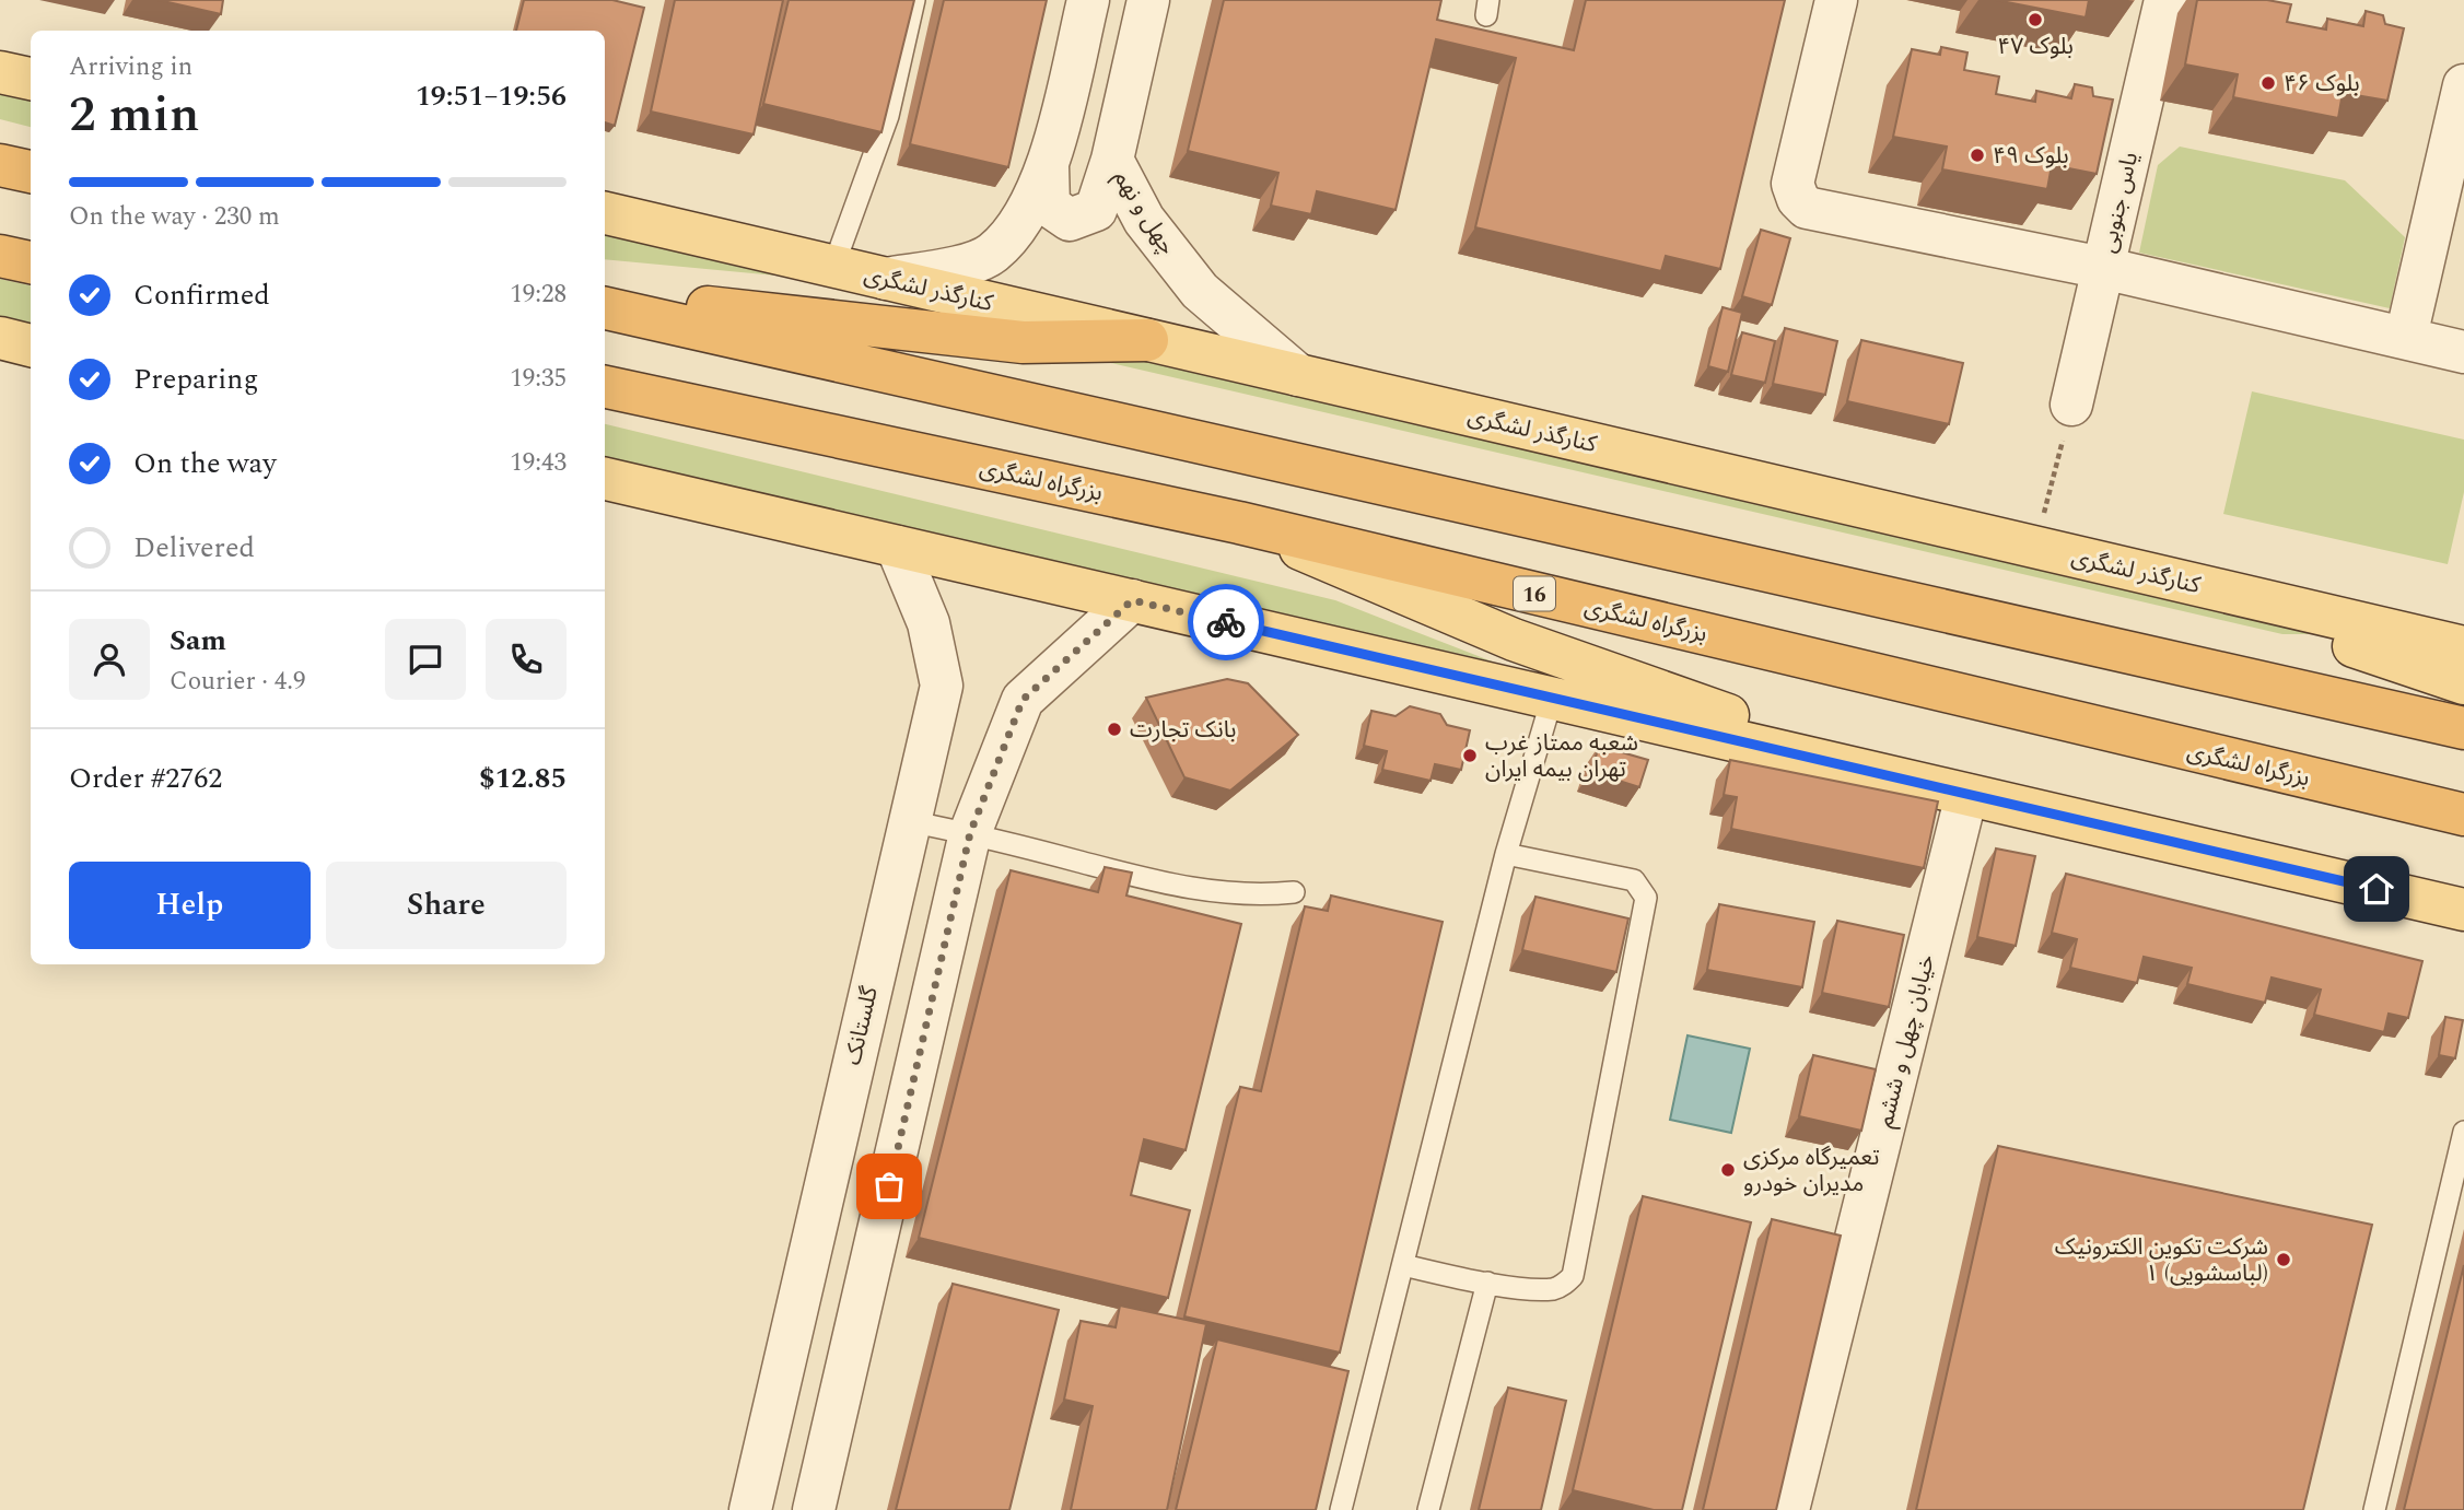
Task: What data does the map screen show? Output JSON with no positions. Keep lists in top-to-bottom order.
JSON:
{
  "streets": {
    "highway": ["بزرگراه لشگری", "16"],
    "main road": ["کنارگذر لشگری"],
    "street": [
      "یاس جنوبی",
      "چهل و نهم",
      "گلستانک",
      "خیابان چهل و ششم"
    ]
  },
  "crossings": [
    ["چهل و نهم", "کنارگذر لشگری"]
  ],
  "places": [
    "بلوک ۴۷",
    "بلوک ۴۶",
    "بلوک ۴۹",
    "بانک تجارت",
    "شعبه ممتاز غرب تهران بیمه ایران",
    "تعمیرگاه مرکزی مدیران خودرو",
    "شرکت تکوین الکترونیک ۱ (لباسشویی)"
  ],
  "page": {
    "heading": ["2 min", "Arriving in", "19:51–19:56"],
    "panel": [
      "Sam",
      "Courier · 4.9",
      "Order #2762",
      "$12.85"
    ],
    "bar": "On the way · 230 m",
    "list": [
      ["Confirmed", "19:28"],
      ["Preparing", "19:35"],
      ["On the way", "19:43"],
      "Delivered"
    ],
    "buttons": ["Help", "Share"]
  }
}
